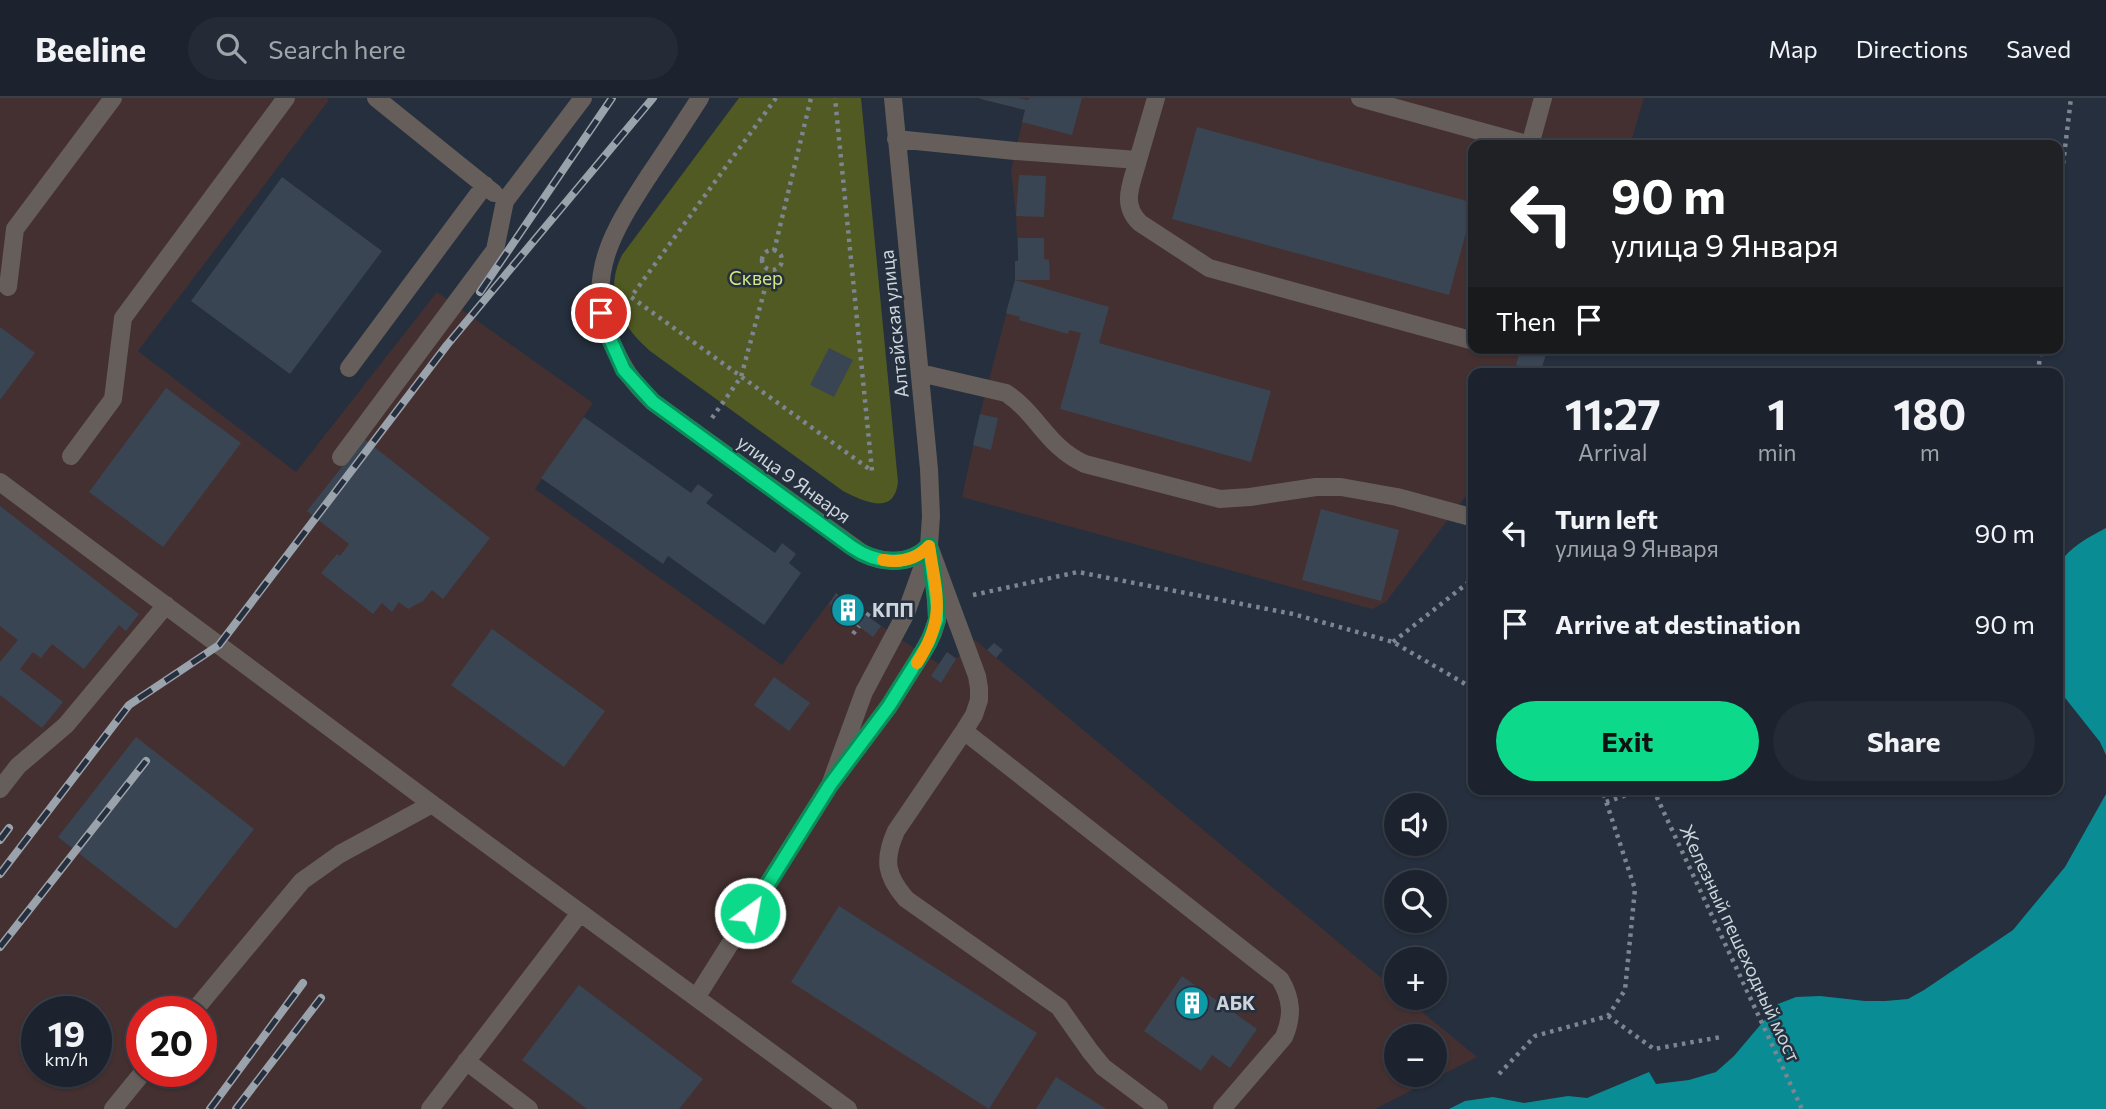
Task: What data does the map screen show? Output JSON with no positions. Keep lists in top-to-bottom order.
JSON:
{
  "streets": {
    "street": ["Алтайская улица", "улица 9 Января"],
    "path": ["Железный пешеходный мост"]
  },
  "crossings": [
    ["Алтайская улица", "улица 9 Января"]
  ],
  "parks": ["Сквер"],
  "places": {
    "building": ["КПП", "АБК"]
  },
  "page": {
    "header": "Beeline",
    "search": "Search here",
    "nav": ["Map", "Directions", "Saved"],
    "turn": ["90 m", "улица 9 Января"],
    "then": "Then",
    "eta": [
      "11:27",
      "Arrival",
      "1",
      "min",
      "180",
      "m"
    ],
    "list": [
      {
        "name": "Turn left",
        "note": "улица 9 Января",
        "value": "90 m"
      },
      {
        "name": "Arrive at destination",
        "value": "90 m"
      }
    ],
    "buttons": ["Exit", "Share"],
    "map_buttons": ["+", "−"],
    "speed": "19 km/h",
    "limit": "20"
  }
}
